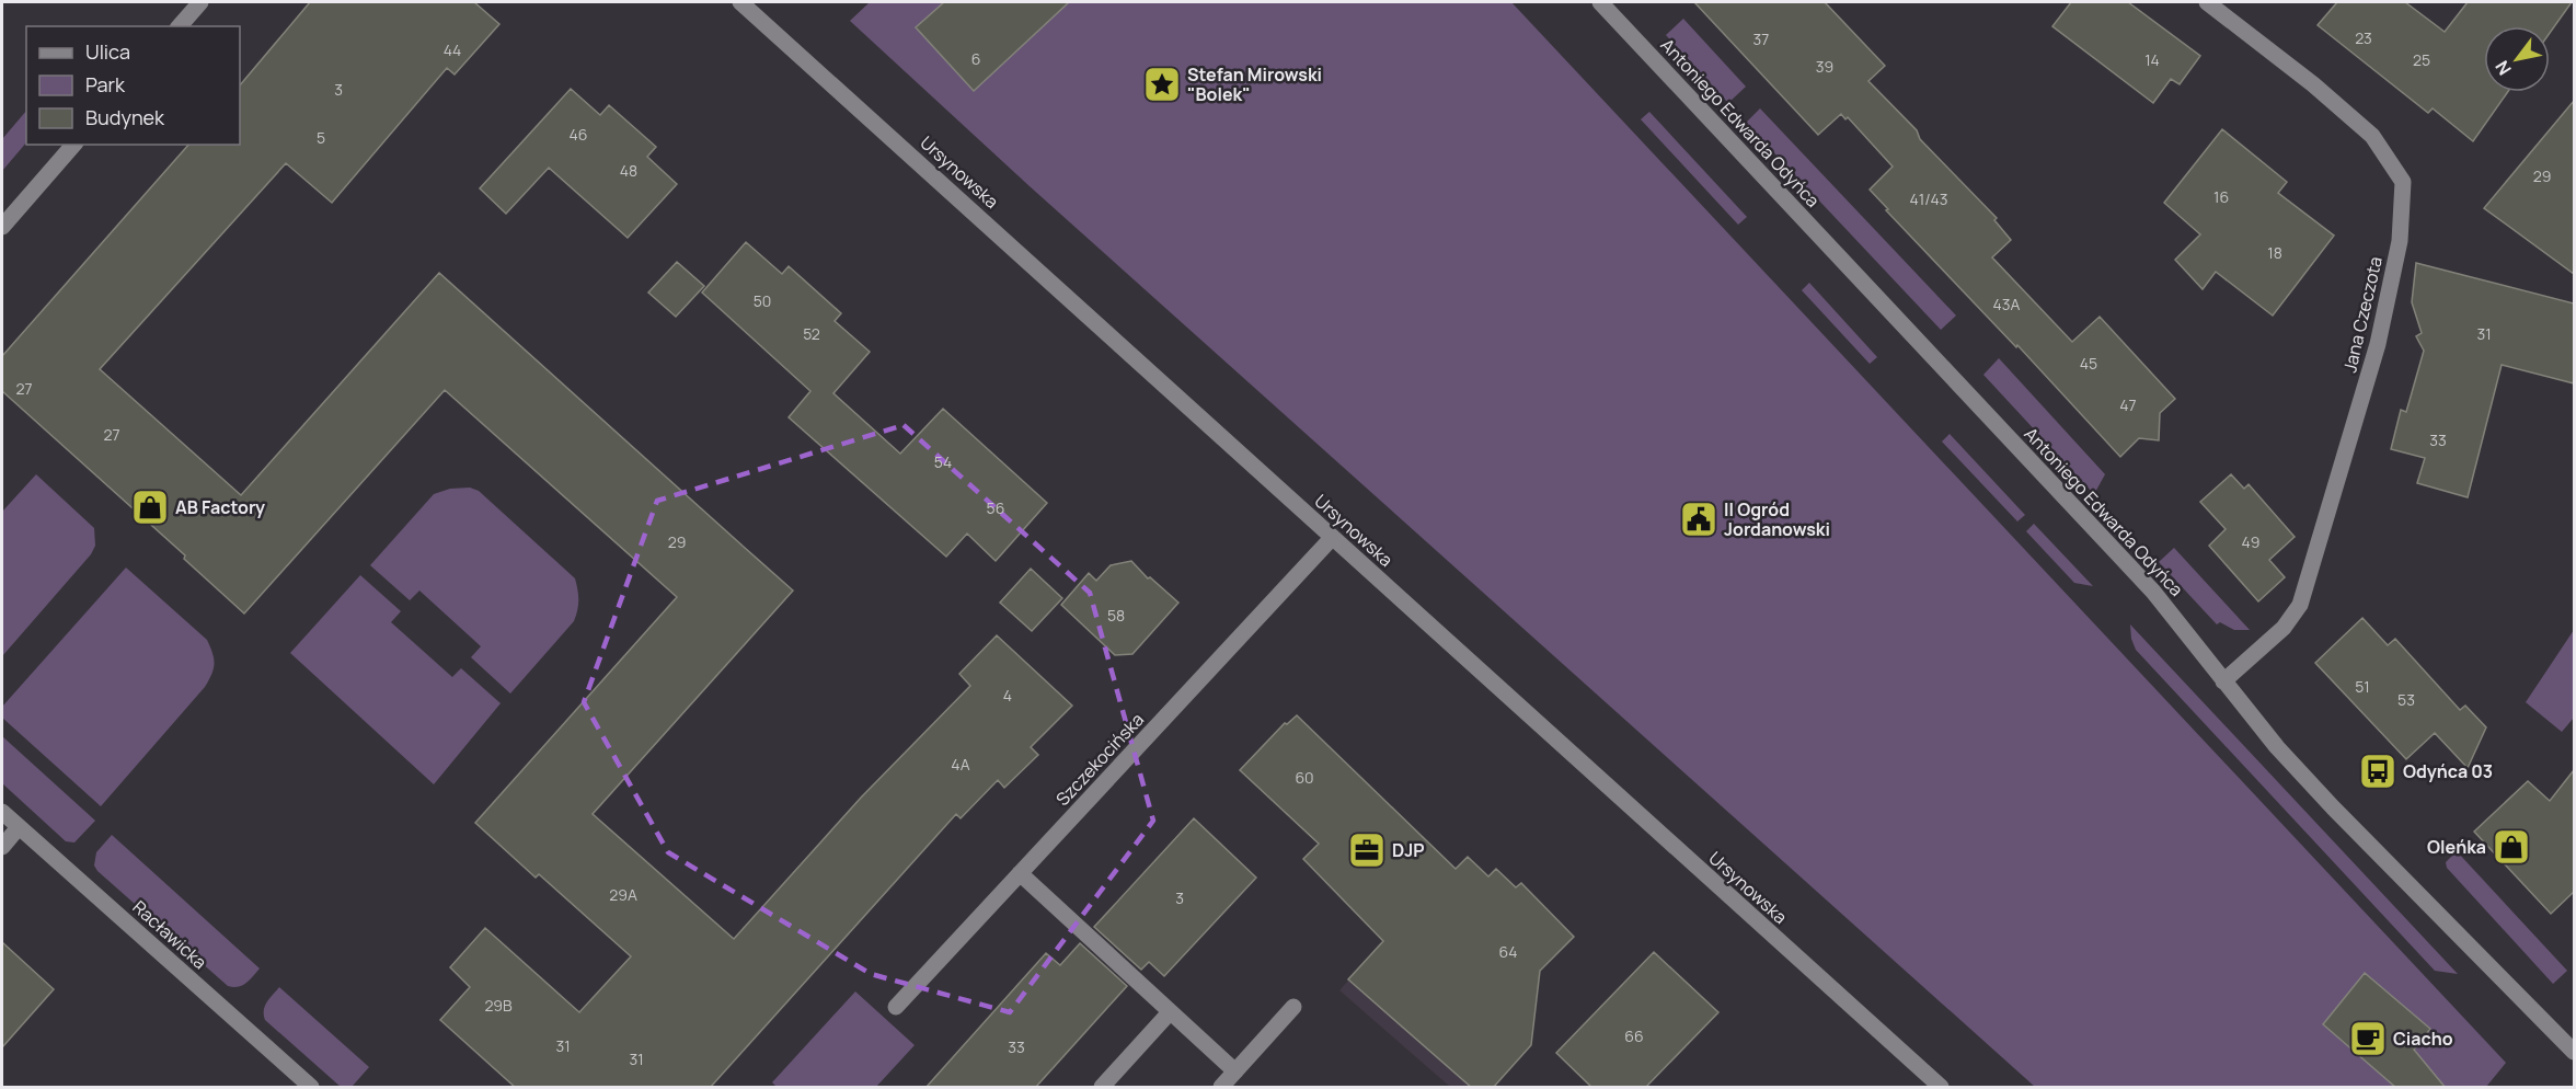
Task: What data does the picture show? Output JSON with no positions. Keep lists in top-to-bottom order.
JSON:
{
  "streets": {
    "street": [
      "Antoniego Edwarda Odyńca",
      "Ursynowska",
      "Jana Czeczota",
      "Szczekocińska",
      "Racławicka"
    ]
  },
  "crossings": [
    ["Antoniego Edwarda Odyńca", "Jana Czeczota"],
    ["Ursynowska", "Szczekocińska"]
  ],
  "places": {
    "place": ["Stefan Mirowski \"Bolek\""],
    "shop": ["AB Factory", "Oleńka"],
    "public building": ["II Ogród Jordanowski"],
    "bus stop": ["Odyńca 03"],
    "office": ["DJP"],
    "cafe": ["Ciacho"]
  },
  "house_numbers": [
    "23",
    "37",
    "44",
    "6",
    "14",
    "25",
    "39",
    "3",
    "46",
    "5",
    "48",
    "29",
    "16",
    "41/43",
    "18",
    "50",
    "43A",
    "52",
    "31",
    "45",
    "27",
    "47",
    "27",
    "33",
    "54",
    "56",
    "29",
    "49",
    "58",
    "51",
    "4",
    "53",
    "4A",
    "60",
    "29A",
    "3",
    "64",
    "29B",
    "66",
    "31",
    "33",
    "31"
  ],
  "legend": ["Ulica", "Park", "Budynek"],
  "north": "bottom left"
}
